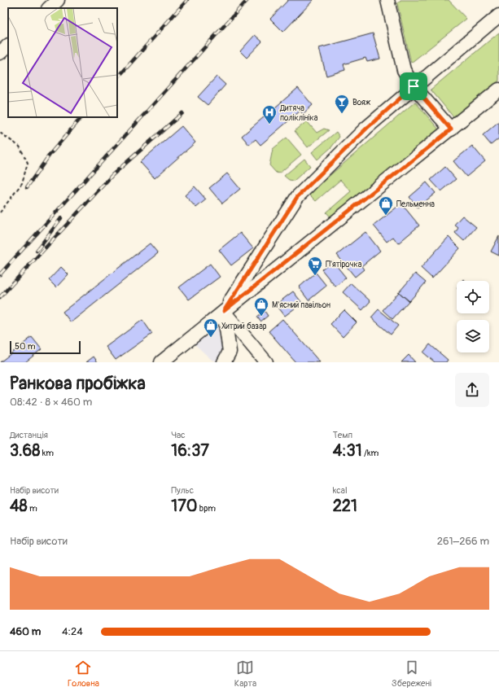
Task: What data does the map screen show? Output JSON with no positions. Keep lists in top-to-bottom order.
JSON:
{
  "places": {
    "bar": ["Вояж"],
    "hospital": ["Дитяча поліклініка"],
    "shop": ["Пельменна", "М'ясний павільон", "Хитрий базар"],
    "supermarket": ["П'ятірочка"]
  },
  "scale_bar": "50 m",
  "page": {
    "scale": "50 m",
    "heading": ["Ранкова пробіжка", "08:42 · 8 × 460 m"],
    "stats": [
      ["Дистанція", "3.68 km"],
      ["Час", "16:37"],
      ["Темп", "4:31 /km"],
      ["Набір висоти", "48 m"],
      ["Пульс", "170 bpm"],
      ["kcal", "221"]
    ],
    "chart": ["Набір висоти", "261–266 m"],
    "list": [
      {
        "name": "460 m",
        "note": "4:24"
      }
    ],
    "tabs": ["Головна", "Карта", "Збережені"]
  }
}
